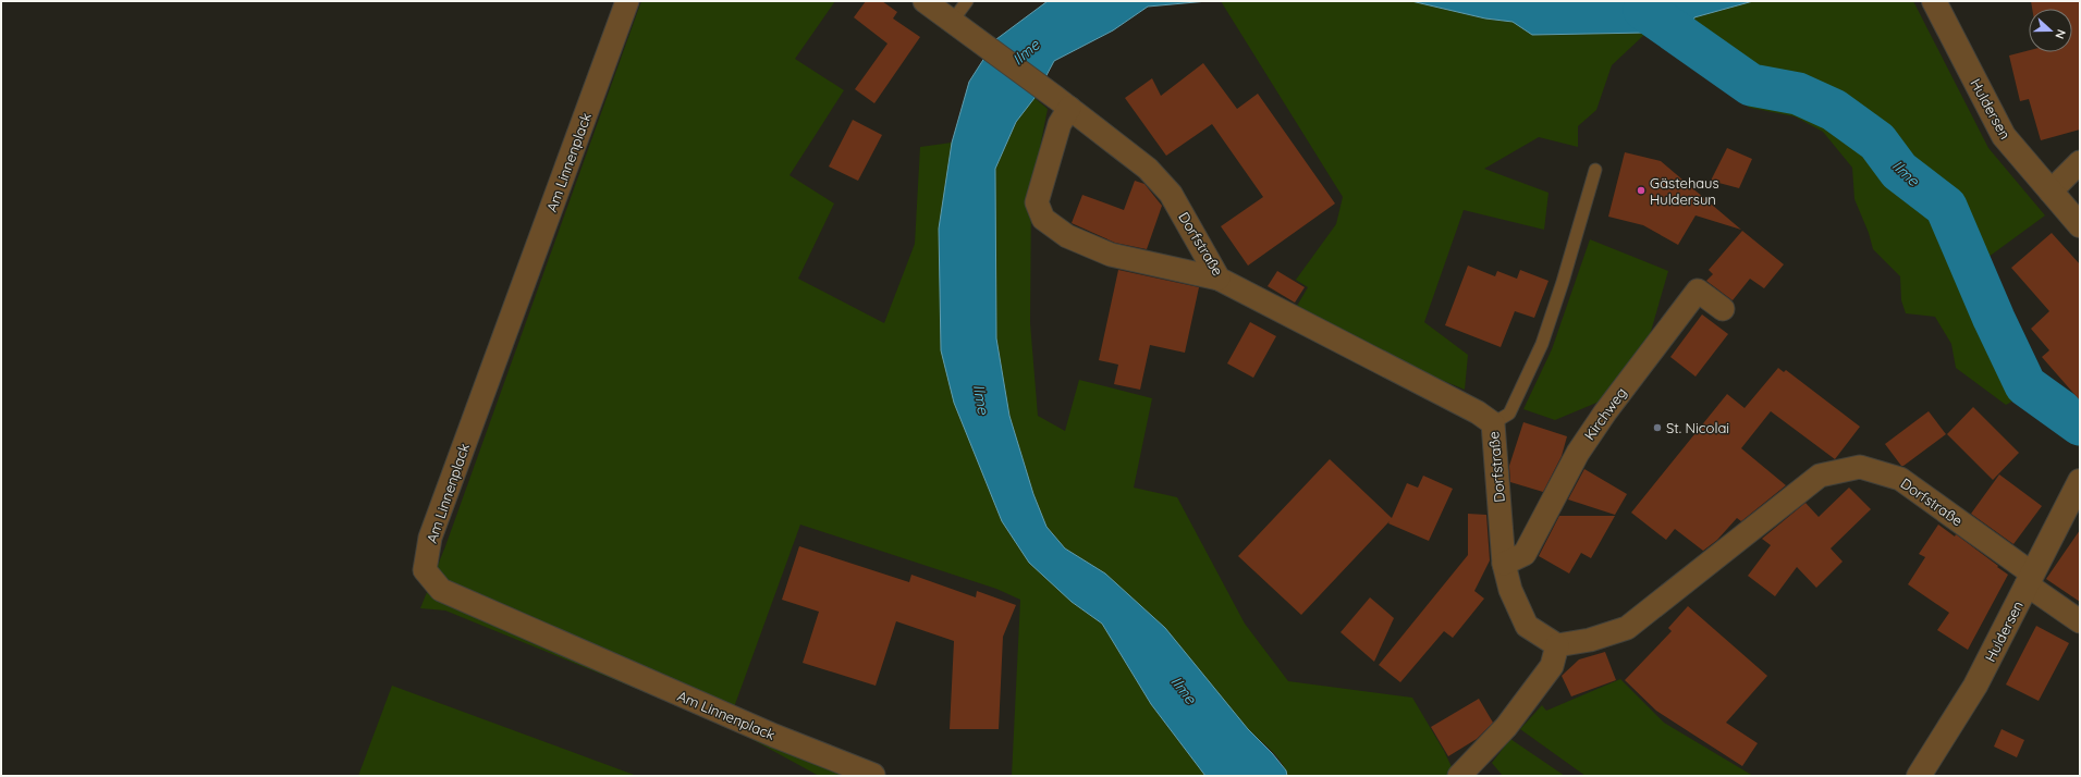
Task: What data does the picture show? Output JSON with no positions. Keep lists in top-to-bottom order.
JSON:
{
  "streets": {
    "street": [
      "Huldersen",
      "Am Linnenplack",
      "Dorfstraße",
      "Kirchweg"
    ]
  },
  "crossings": [
    ["Huldersen", "Dorfstraße"],
    ["Dorfstraße", "Kirchweg"]
  ],
  "water": ["Ilme"],
  "places": ["Gästehaus Huldersun", "St. Nicolai"],
  "north": "right"
}
